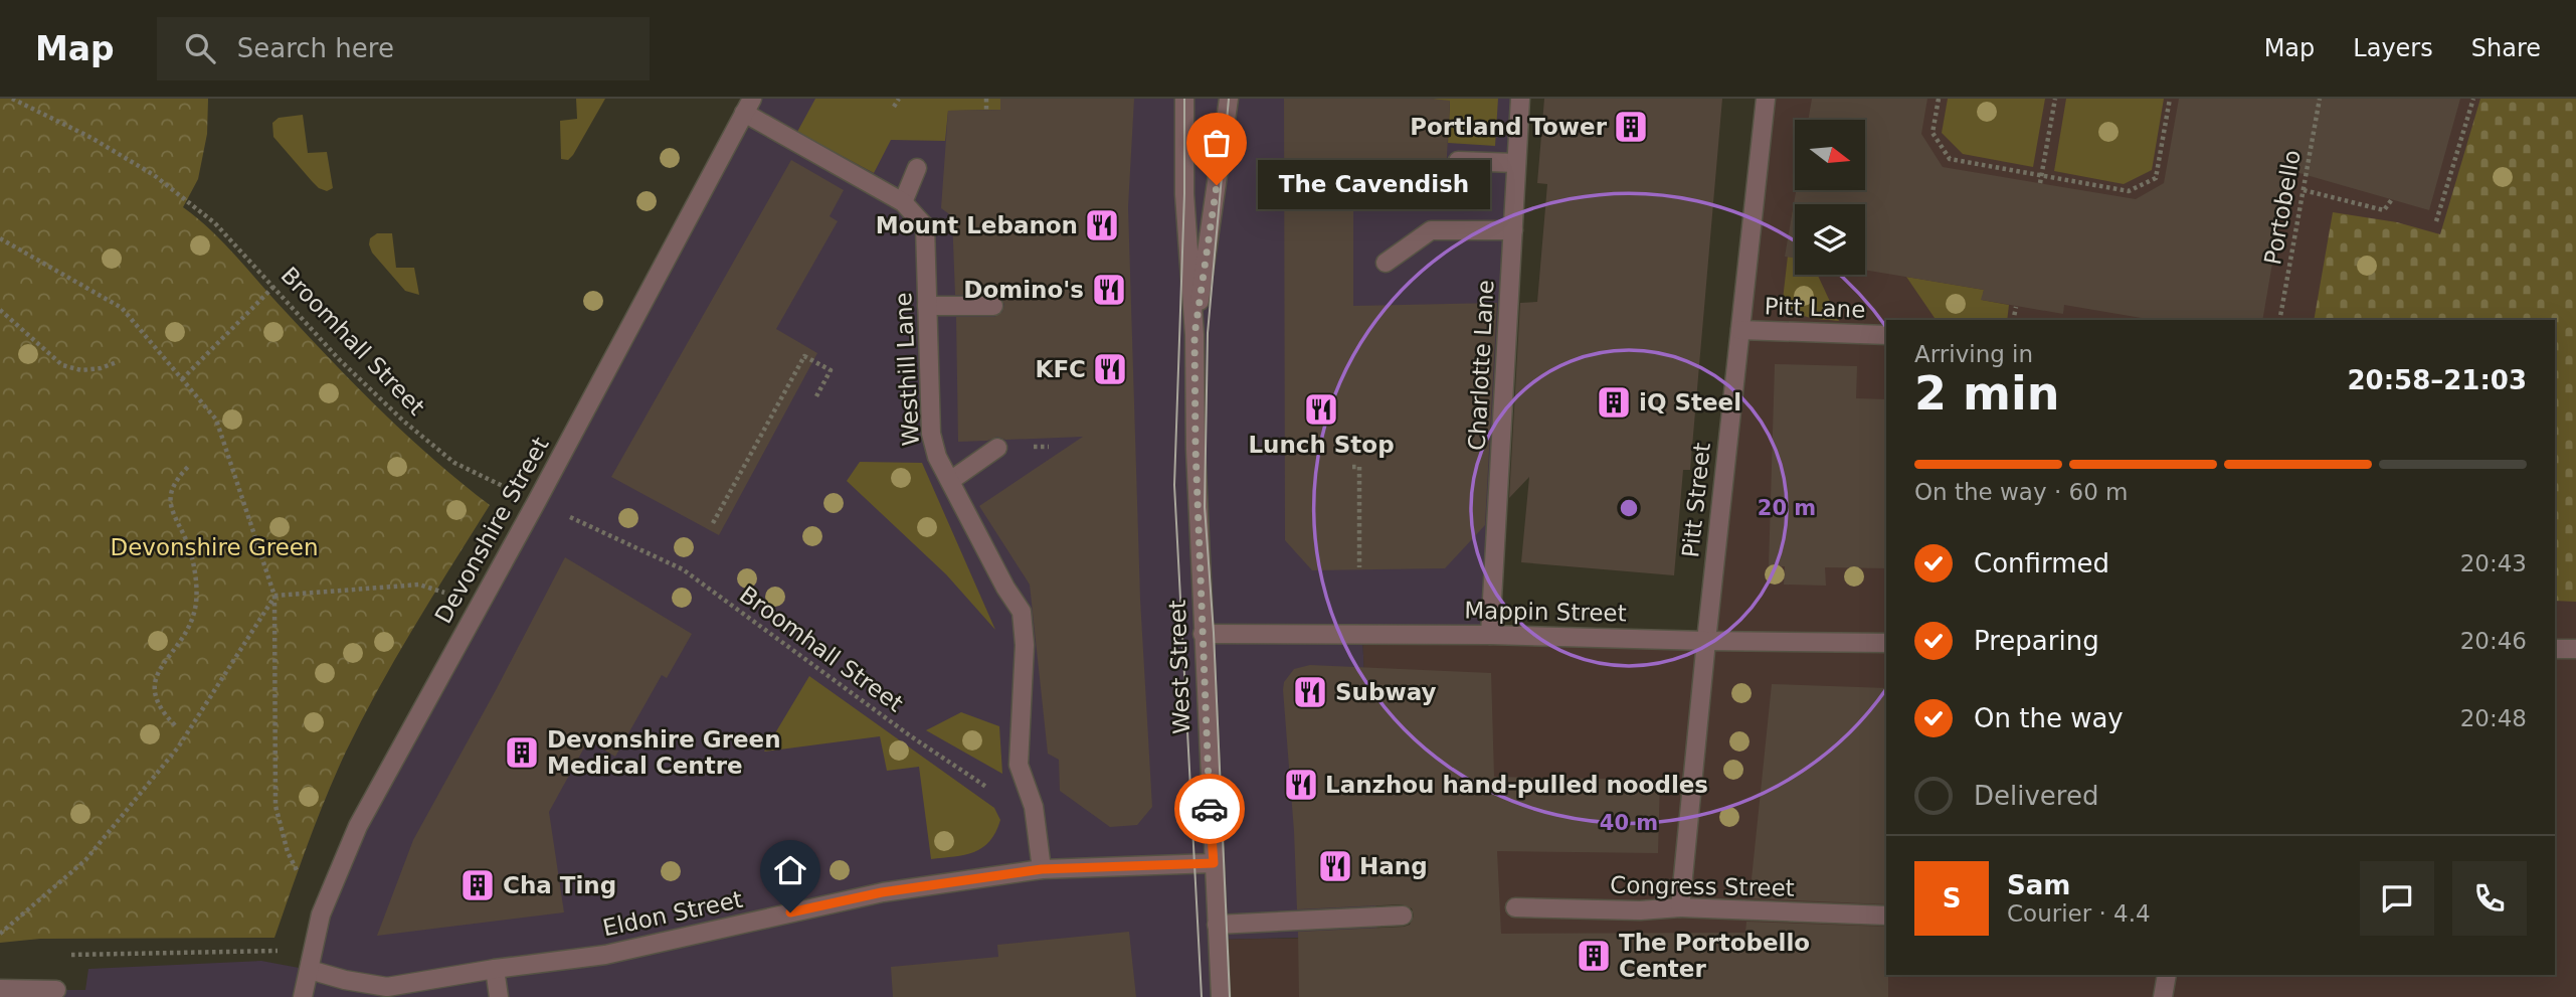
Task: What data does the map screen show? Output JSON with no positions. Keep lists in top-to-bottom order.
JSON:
{
  "streets": {
    "street": [
      "Pitt Lane",
      "Charlotte Lane",
      "Westhill Lane",
      "Pitt Street",
      "Devonshire Street",
      "Mappin Street",
      "West Street",
      "Congress Street",
      "Eldon Street"
    ],
    "path": ["Portobello", "Broomhall Street"]
  },
  "crossings": [
    ["Pitt Lane", "Pitt Street"],
    ["Broomhall Street", "Westhill Lane"],
    ["Broomhall Street", "Devonshire Street"],
    ["Charlotte Lane", "Mappin Street"],
    ["Westhill Lane", "Devonshire Street"],
    ["Westhill Lane", "Eldon Street"],
    ["Pitt Street", "Mappin Street"],
    ["Pitt Street", "Congress Street"],
    ["Devonshire Street", "Eldon Street"],
    ["Mappin Street", "West Street"],
    ["West Street", "Eldon Street"]
  ],
  "parks": ["Devonshire Green"],
  "places": {
    "building": [
      "Portland Tower",
      "iQ Steel",
      "Devonshire Green Medical Centre",
      "Cha Ting",
      "The Portobello Center"
    ],
    "other": ["The Cavendish"],
    "restaurant": [
      "Mount Lebanon",
      "Domino's",
      "KFC",
      "Lunch Stop",
      "Subway",
      "Lanzhou hand-pulled noodles",
      "Hang"
    ]
  },
  "north": "right",
  "page": {
    "header": "Map",
    "search": "Search here",
    "nav": ["Map", "Layers", "Share"],
    "bubble": "The Cavendish",
    "heading": ["2 min", "Arriving in", "20:58–21:03"],
    "panel": ["Sam", "Courier · 4.4"],
    "bar": "On the way · 60 m",
    "list": [
      ["Confirmed", "20:43"],
      ["Preparing", "20:46"],
      ["On the way", "20:48"],
      "Delivered"
    ],
    "round": "S"
  },
  "rings": ["20 m", "40 m"]
}
